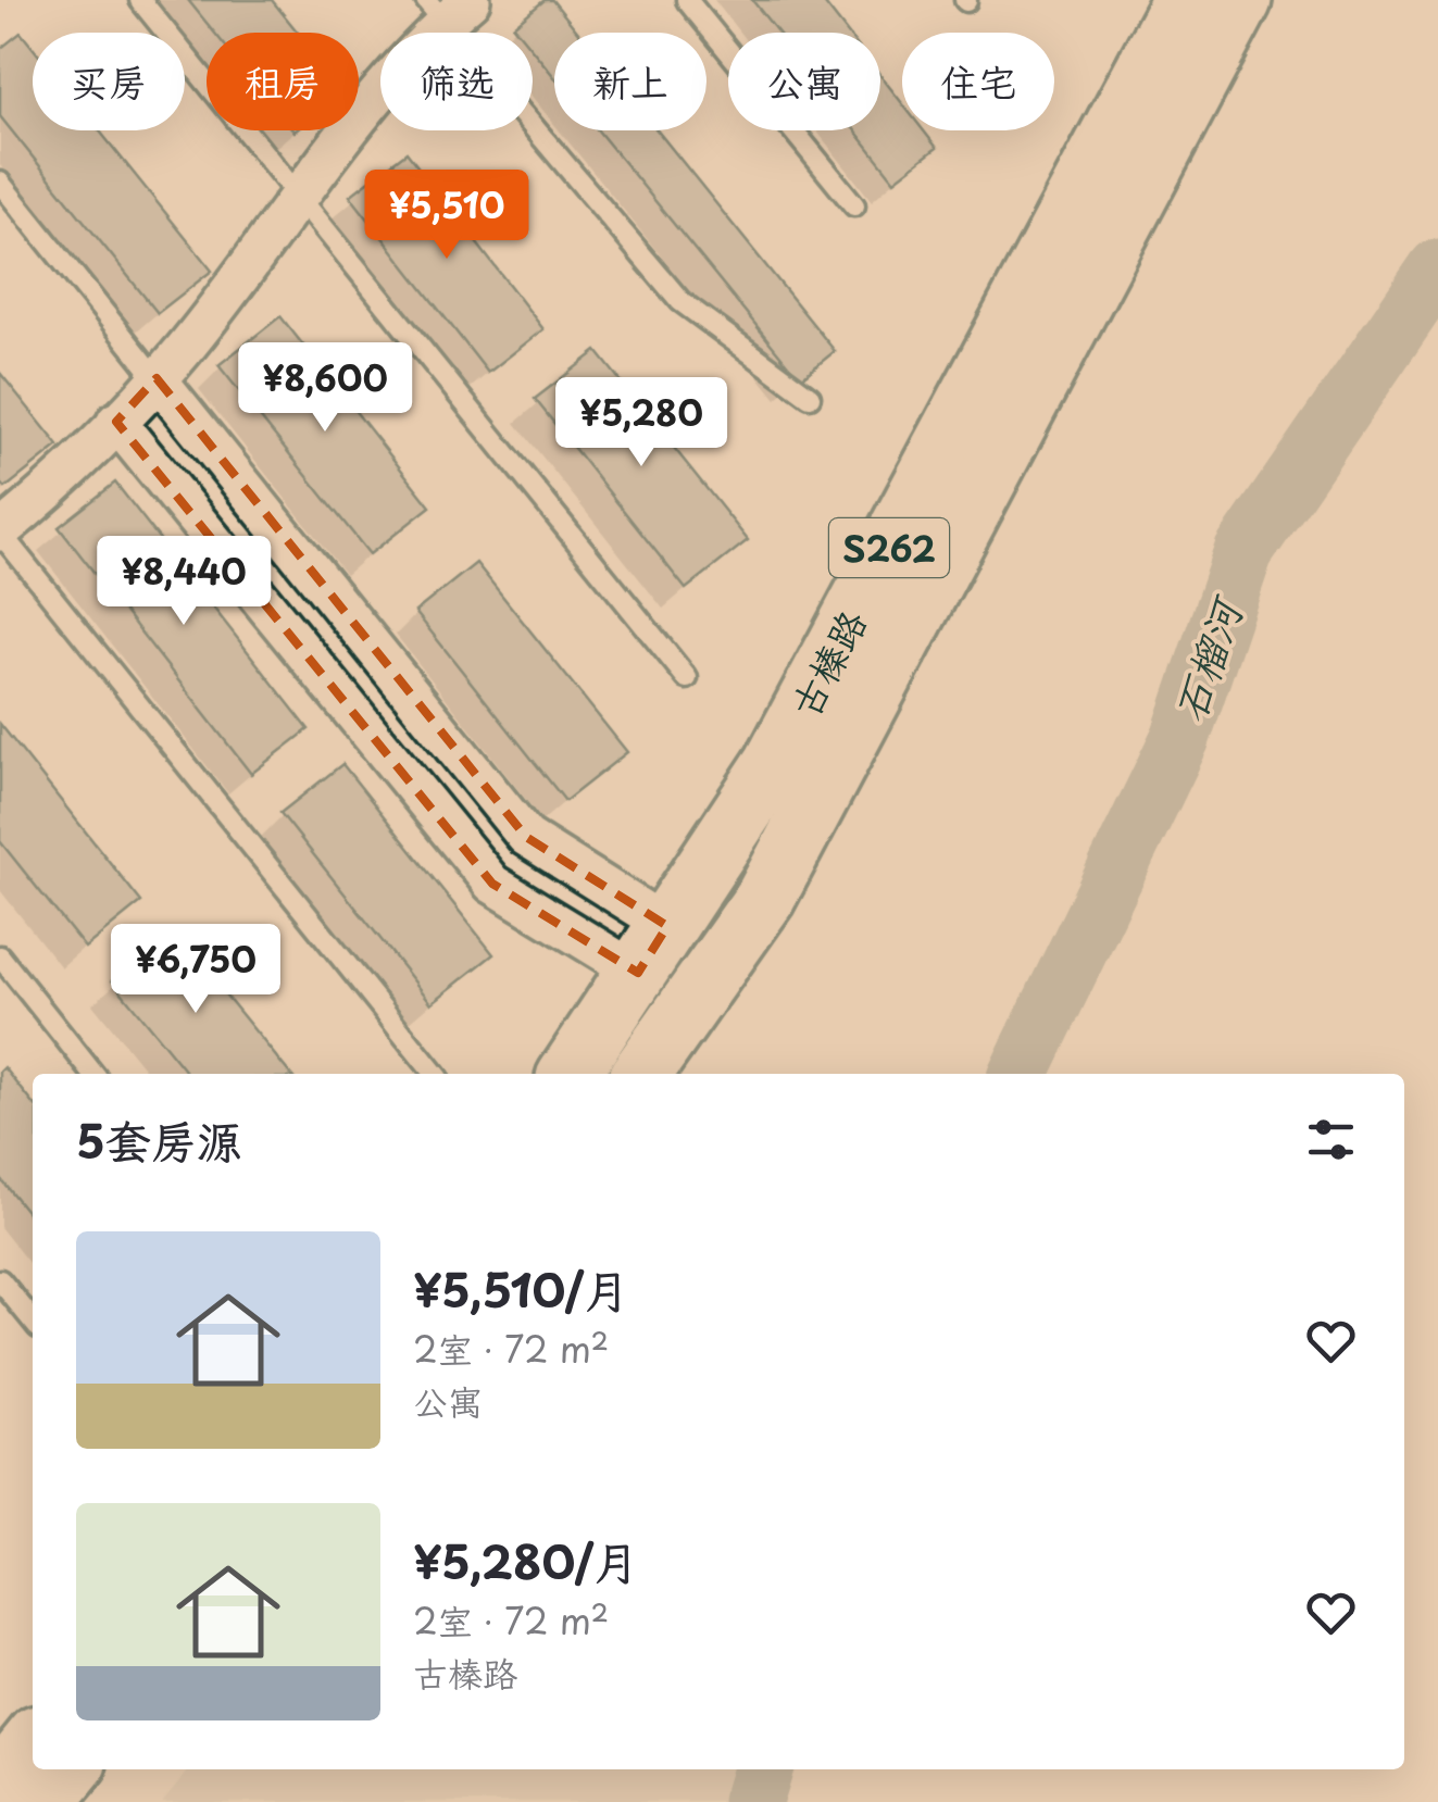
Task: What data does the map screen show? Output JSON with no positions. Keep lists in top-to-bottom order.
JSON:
{
  "streets": {
    "main road": ["S262", "古榛路"]
  },
  "water": ["石榴河"],
  "page": {
    "chip": [
      "买房",
      "租房",
      "筛选",
      "新上",
      "公寓",
      "住宅"
    ],
    "price": [
      "¥5,510",
      "¥8,600",
      "¥5,280",
      "¥8,440",
      "¥6,750"
    ],
    "heading": "5套房源",
    "list": [
      {
        "name": "¥5,510/月",
        "note": "2室 · 72 m² · 公寓"
      },
      {
        "name": "¥5,280/月",
        "note": "2室 · 72 m² · 古榛路"
      }
    ]
  }
}
